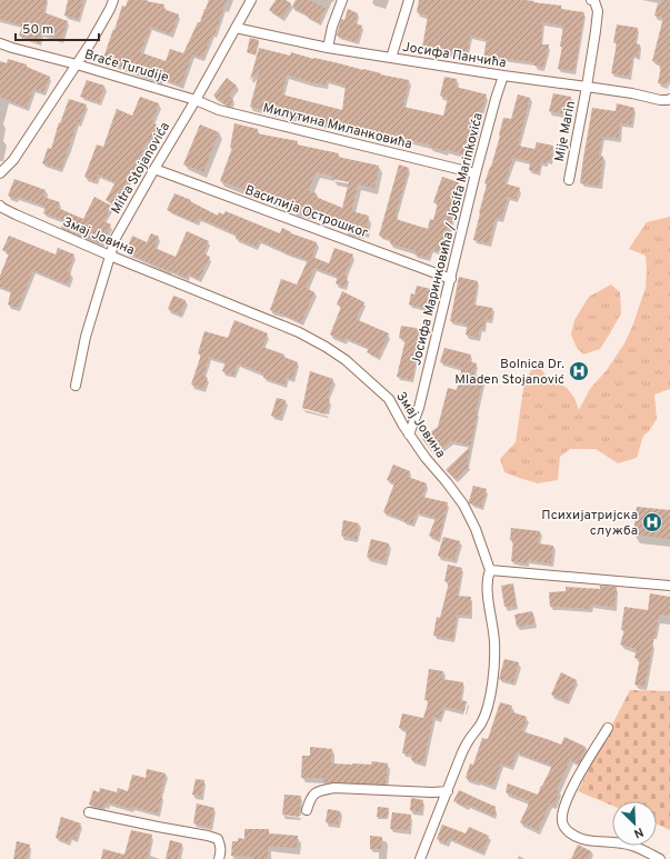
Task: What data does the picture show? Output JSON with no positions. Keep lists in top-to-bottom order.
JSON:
{
  "streets": {
    "street": [
      "Јосифа Панчића",
      "Braće Turudije",
      "Милутина Миланковића",
      "Mije Marin",
      "Mitra Stojanovića",
      "Василија Острошког",
      "Змај Јовина",
      "Јосифа Маринковића / Josifa Marinkovića"
    ]
  },
  "crossings": [
    ["Јосифа Панчића", "Mije Marin"],
    ["Јосифа Панчића", "Mitra Stojanovića"],
    ["Јосифа Панчића", "Јосифа Маринковића / Josifa Marinkovića"],
    ["Braće Turudije", "Милутина Миланковића"],
    ["Braće Turudije", "Mitra Stojanovića"],
    ["Милутина Миланковића", "Mitra Stojanovića"],
    ["Милутина Миланковића", "Јосифа Маринковића / Josifa Marinkovića"],
    ["Mitra Stojanovića", "Василија Острошког"],
    ["Mitra Stojanovića", "Змај Јовина"],
    ["Василија Острошког", "Јосифа Маринковића / Josifa Marinkovića"],
    ["Змај Јовина", "Јосифа Маринковића / Josifa Marinkovića"]
  ],
  "places": {
    "hospital": ["Bolnica Dr. Mladen Stojanović", "Психијатријска служба"]
  },
  "scale_bar": "50 m",
  "north": "bottom right"
}
